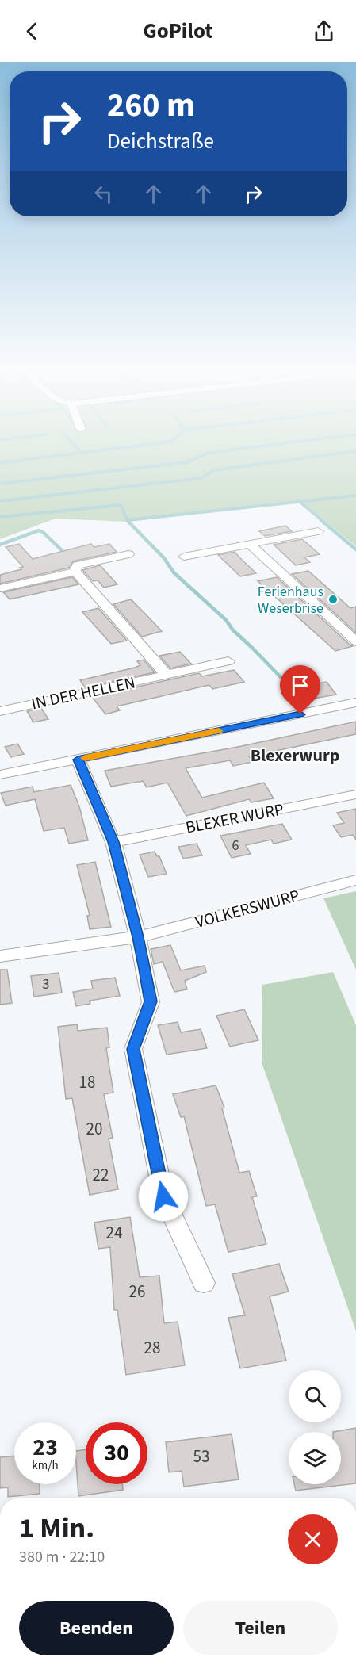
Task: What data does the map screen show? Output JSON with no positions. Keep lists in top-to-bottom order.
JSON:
{
  "streets": {
    "street": ["IN DER HELLEN", "BLEXER WURP", "VOLKERSWURP"]
  },
  "districts": ["Blexerwurp"],
  "places": ["Ferienhaus Weserbrise"],
  "house_numbers": [
    "6",
    "3",
    "18",
    "20",
    "22",
    "24",
    "26",
    "28",
    "53"
  ],
  "page": {
    "header": "GoPilot",
    "turn": ["260 m", "Deichstraße"],
    "speed": "23 km/h",
    "limit": "30",
    "heading": ["1 Min.", "380 m · 22:10"],
    "buttons": ["Beenden", "Teilen"]
  }
}
